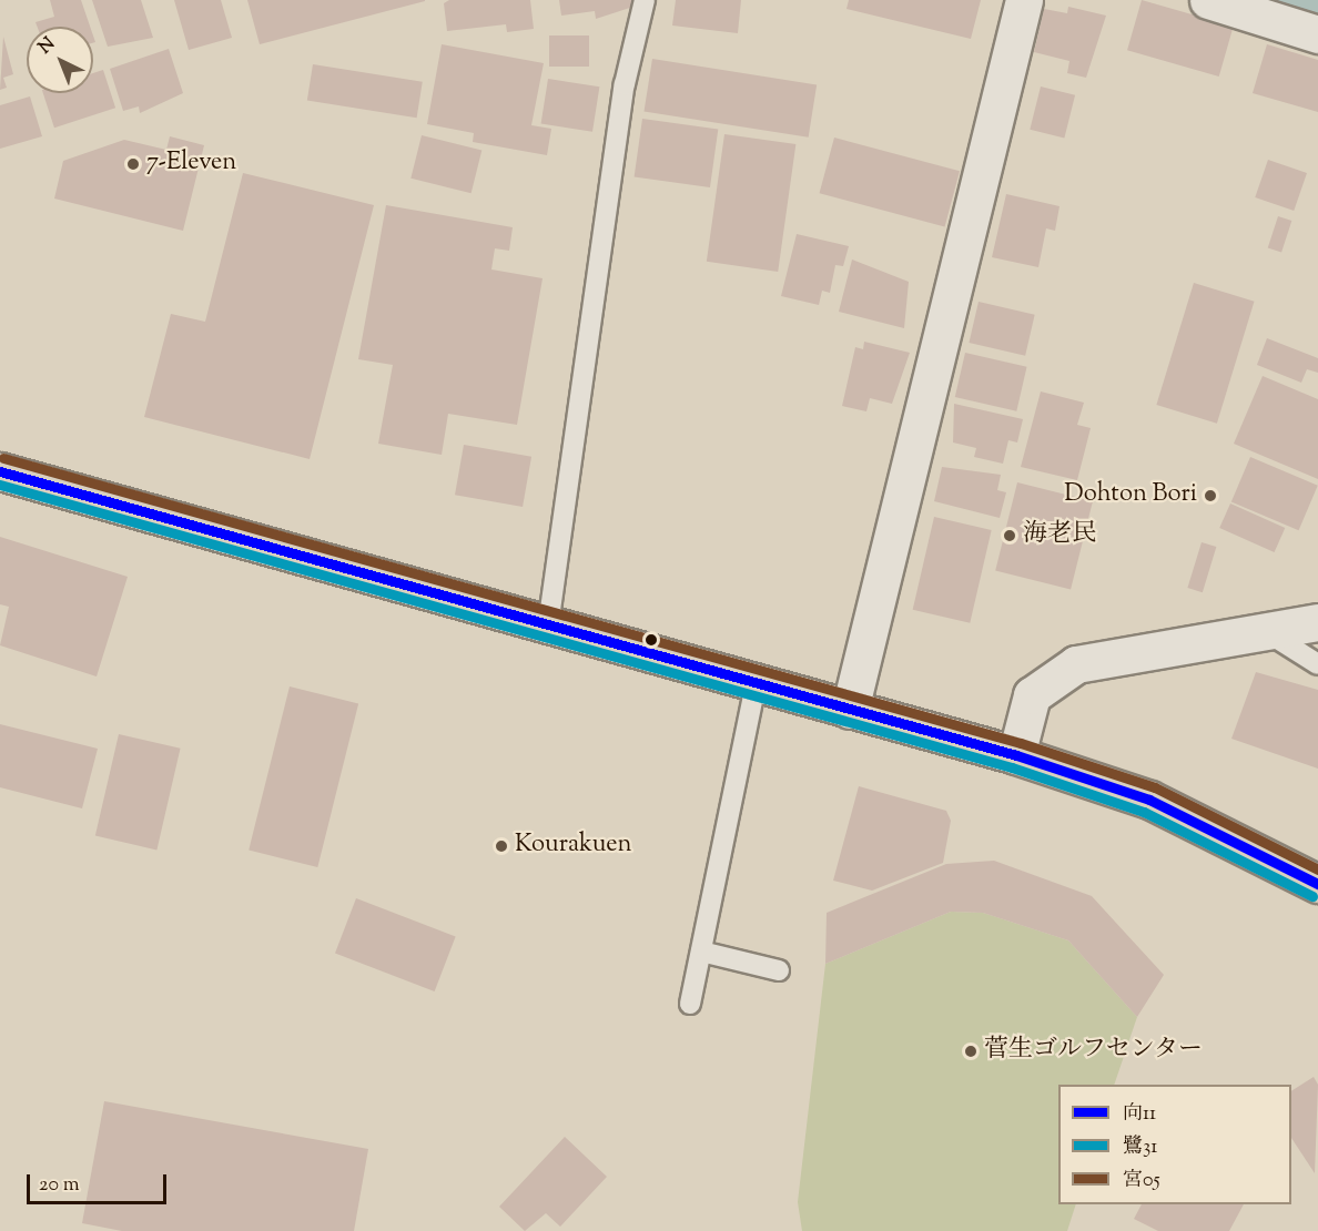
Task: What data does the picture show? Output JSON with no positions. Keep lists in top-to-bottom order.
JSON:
{
  "places": [
    "7-Eleven",
    "Dohton Bori",
    "海老民",
    "Kourakuen",
    "菅生ゴルフセンター"
  ],
  "lines": ["transit line 宮05", "transit line 向11", "transit line 鷺31"],
  "legend": ["向11", "鷺31", "宮05"],
  "scale_bar": "20 m",
  "north": "top left"
}
